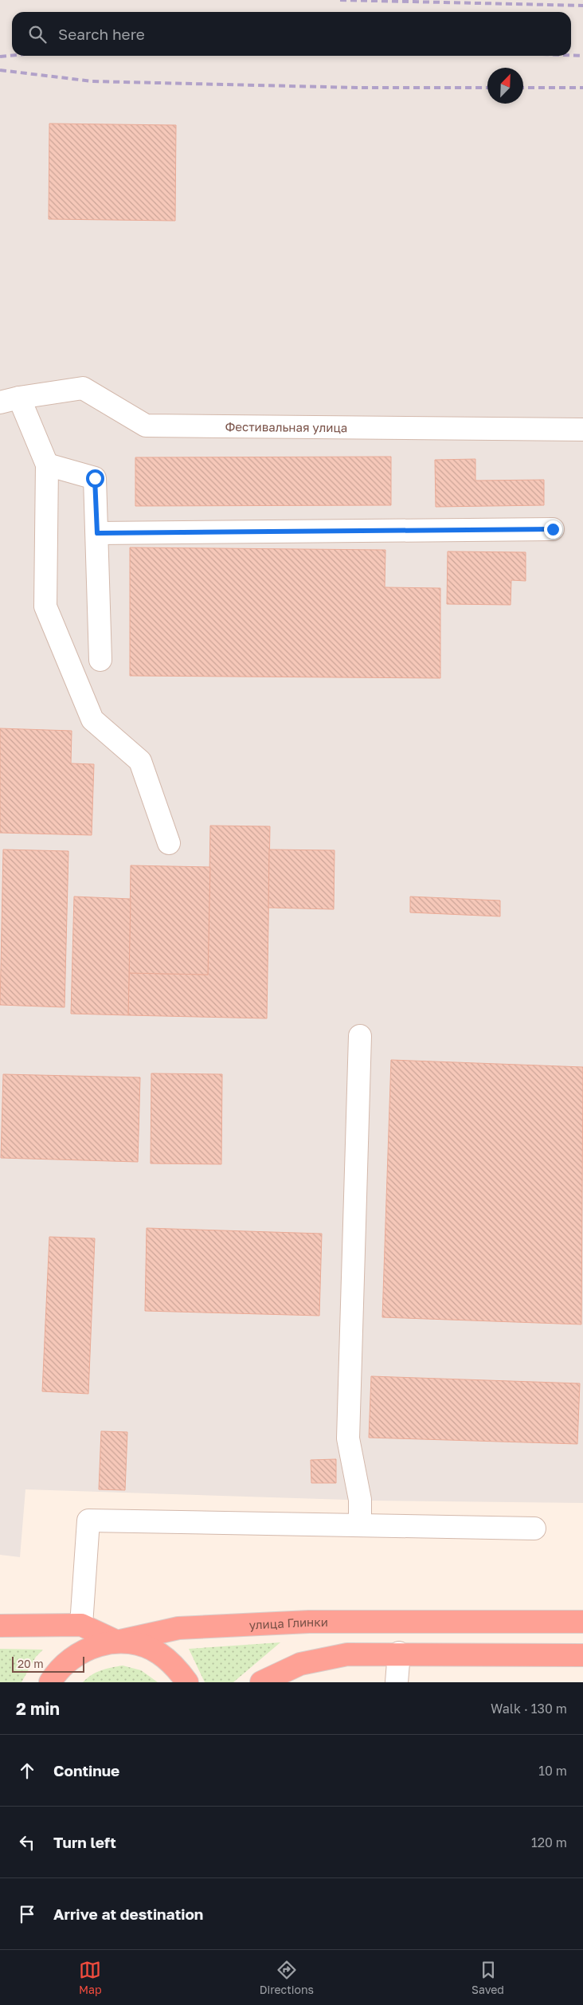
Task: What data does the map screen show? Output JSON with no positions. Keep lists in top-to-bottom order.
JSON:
{
  "streets": {
    "highway": ["улица Глинки"],
    "lane": ["Фестивальная улица"]
  },
  "scale_bar": "20 m",
  "north": "top right",
  "page": {
    "search": "Search here",
    "scale": "20 m",
    "heading": ["2 min", "Walk · 130 m"],
    "list": [
      ["Continue", "10 m"],
      ["Turn left", "120 m"],
      "Arrive at destination"
    ],
    "nav": ["Map", "Directions", "Saved"]
  }
}
